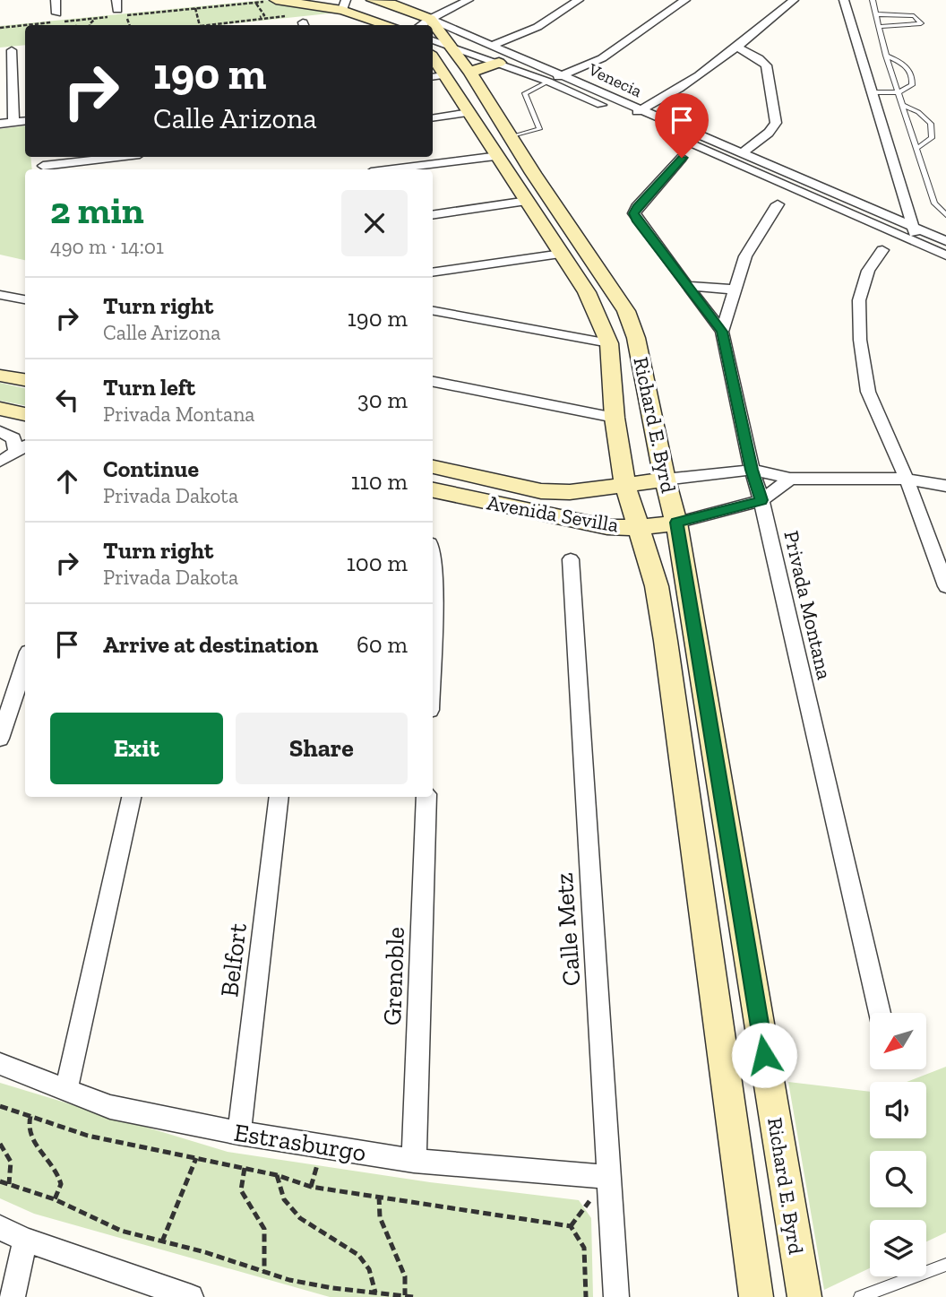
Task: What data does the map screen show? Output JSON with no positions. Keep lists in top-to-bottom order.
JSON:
{
  "streets": {
    "street": [
      "Venecia",
      "Richard E. Byrd",
      "Avenida Sevilla",
      "Privada Montana",
      "Calle Metz",
      "Belfort",
      "Grenoble",
      "Estrasburgo"
    ]
  },
  "crossings": [
    ["Richard E. Byrd", "Avenida Sevilla"],
    ["Calle Metz", "Estrasburgo"],
    ["Belfort", "Estrasburgo"],
    ["Grenoble", "Estrasburgo"]
  ],
  "north": "bottom left",
  "page": {
    "turn": ["190 m", "Calle Arizona"],
    "heading": ["2 min", "490 m · 14:01"],
    "list": [
      {
        "name": "Turn right",
        "note": "Calle Arizona",
        "value": "190 m"
      },
      {
        "name": "Turn left",
        "note": "Privada Montana",
        "value": "30 m"
      },
      {
        "name": "Continue",
        "note": "Privada Dakota",
        "value": "110 m"
      },
      {
        "name": "Turn right",
        "note": "Privada Dakota",
        "value": "100 m"
      },
      {
        "name": "Arrive at destination",
        "value": "60 m"
      }
    ],
    "buttons": ["Exit", "Share"]
  }
}
